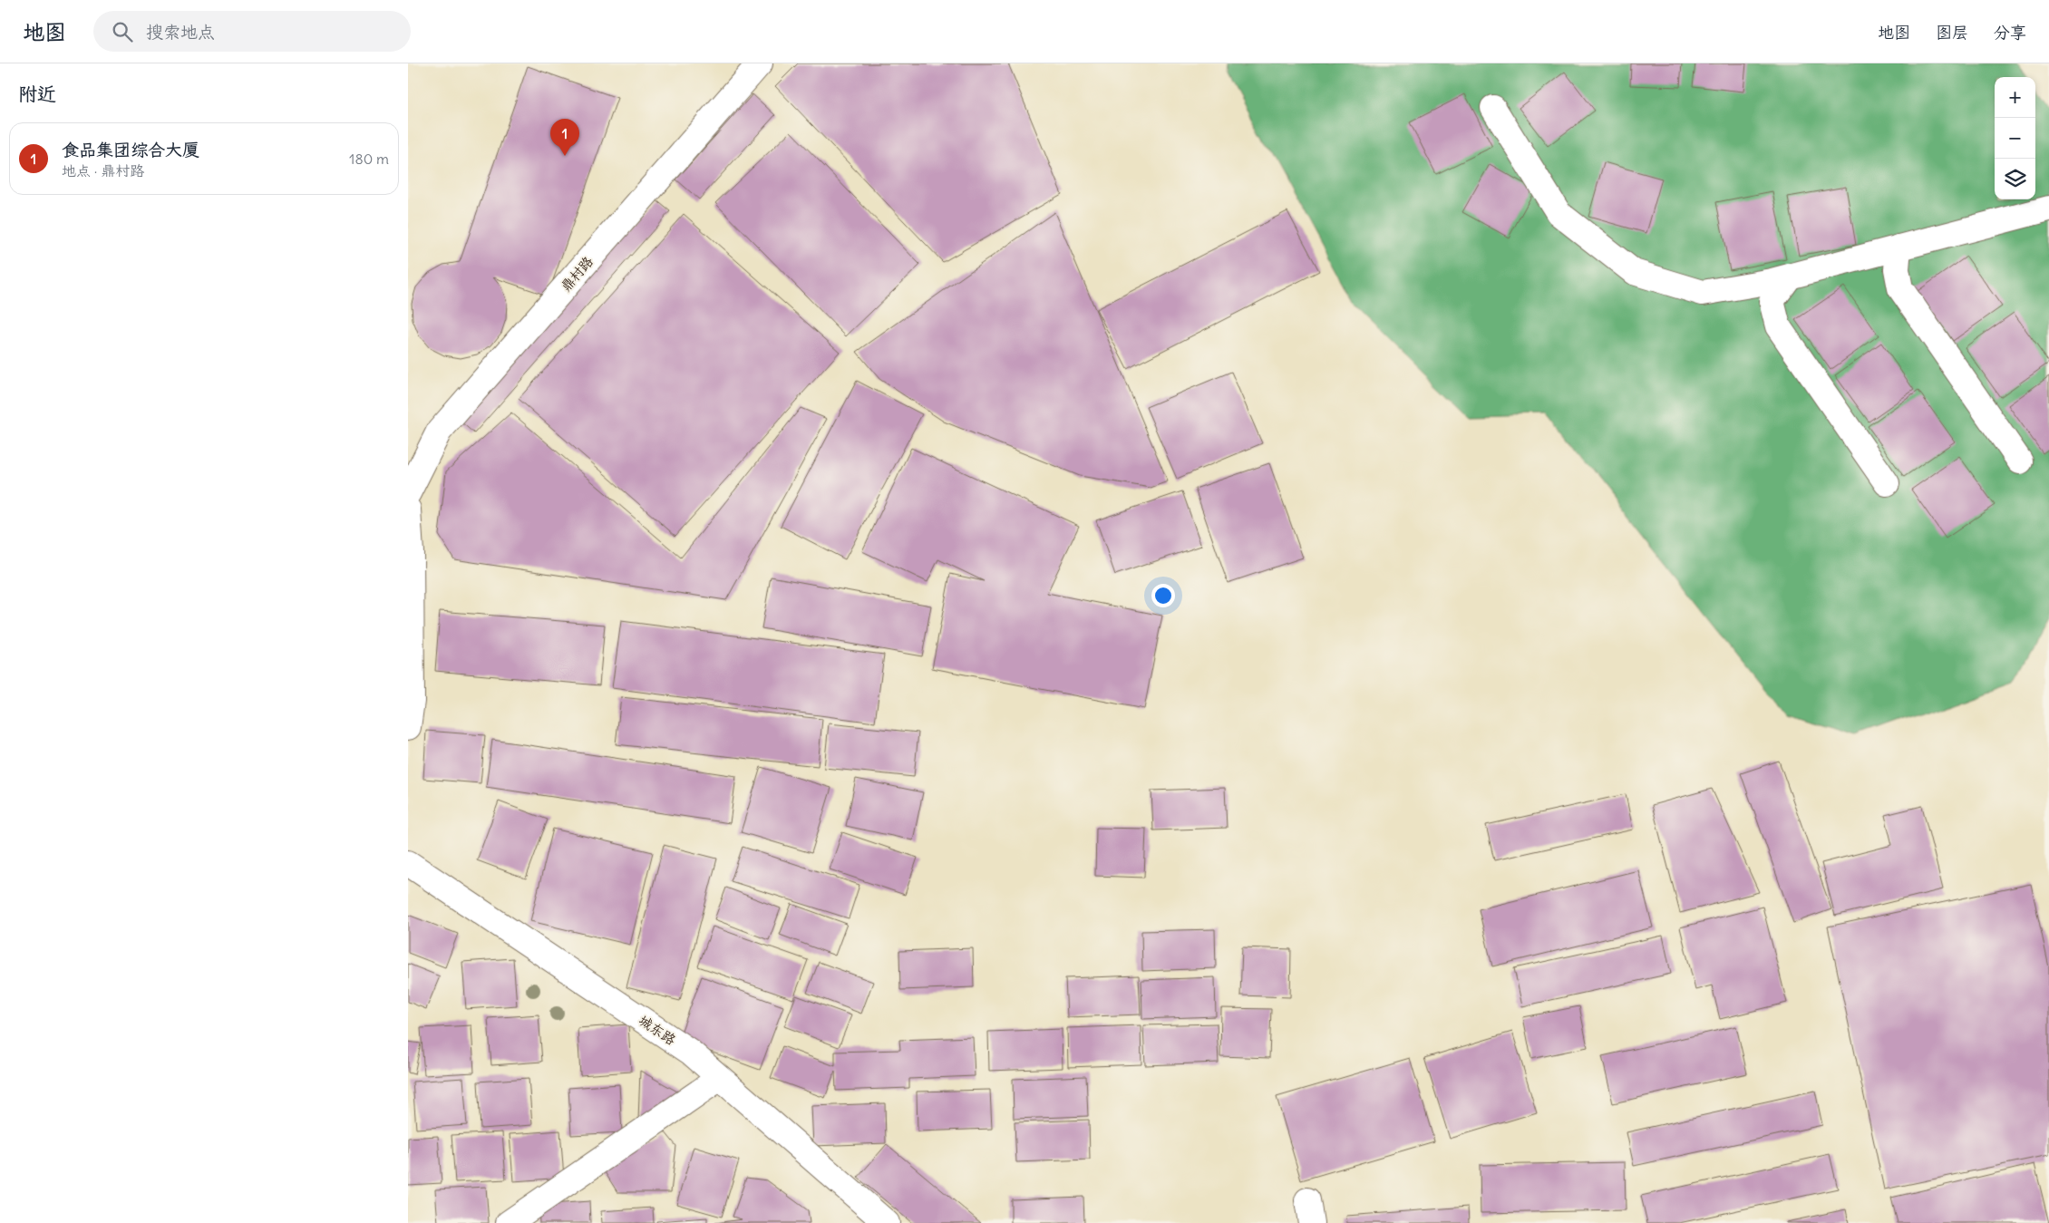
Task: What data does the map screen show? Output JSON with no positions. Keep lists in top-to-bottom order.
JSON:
{
  "streets": {
    "street": ["鼎村路", "城东路"]
  },
  "page": {
    "header": "地图",
    "search": "搜索地点",
    "nav": ["地图", "图层", "分享"],
    "heading": "附近",
    "map_buttons": ["+", "−"],
    "pins": "1",
    "list": [
      {
        "mark": "1",
        "name": "食品集团综合大厦",
        "note": "地点 · 鼎村路",
        "value": "180 m"
      }
    ]
  }
}
